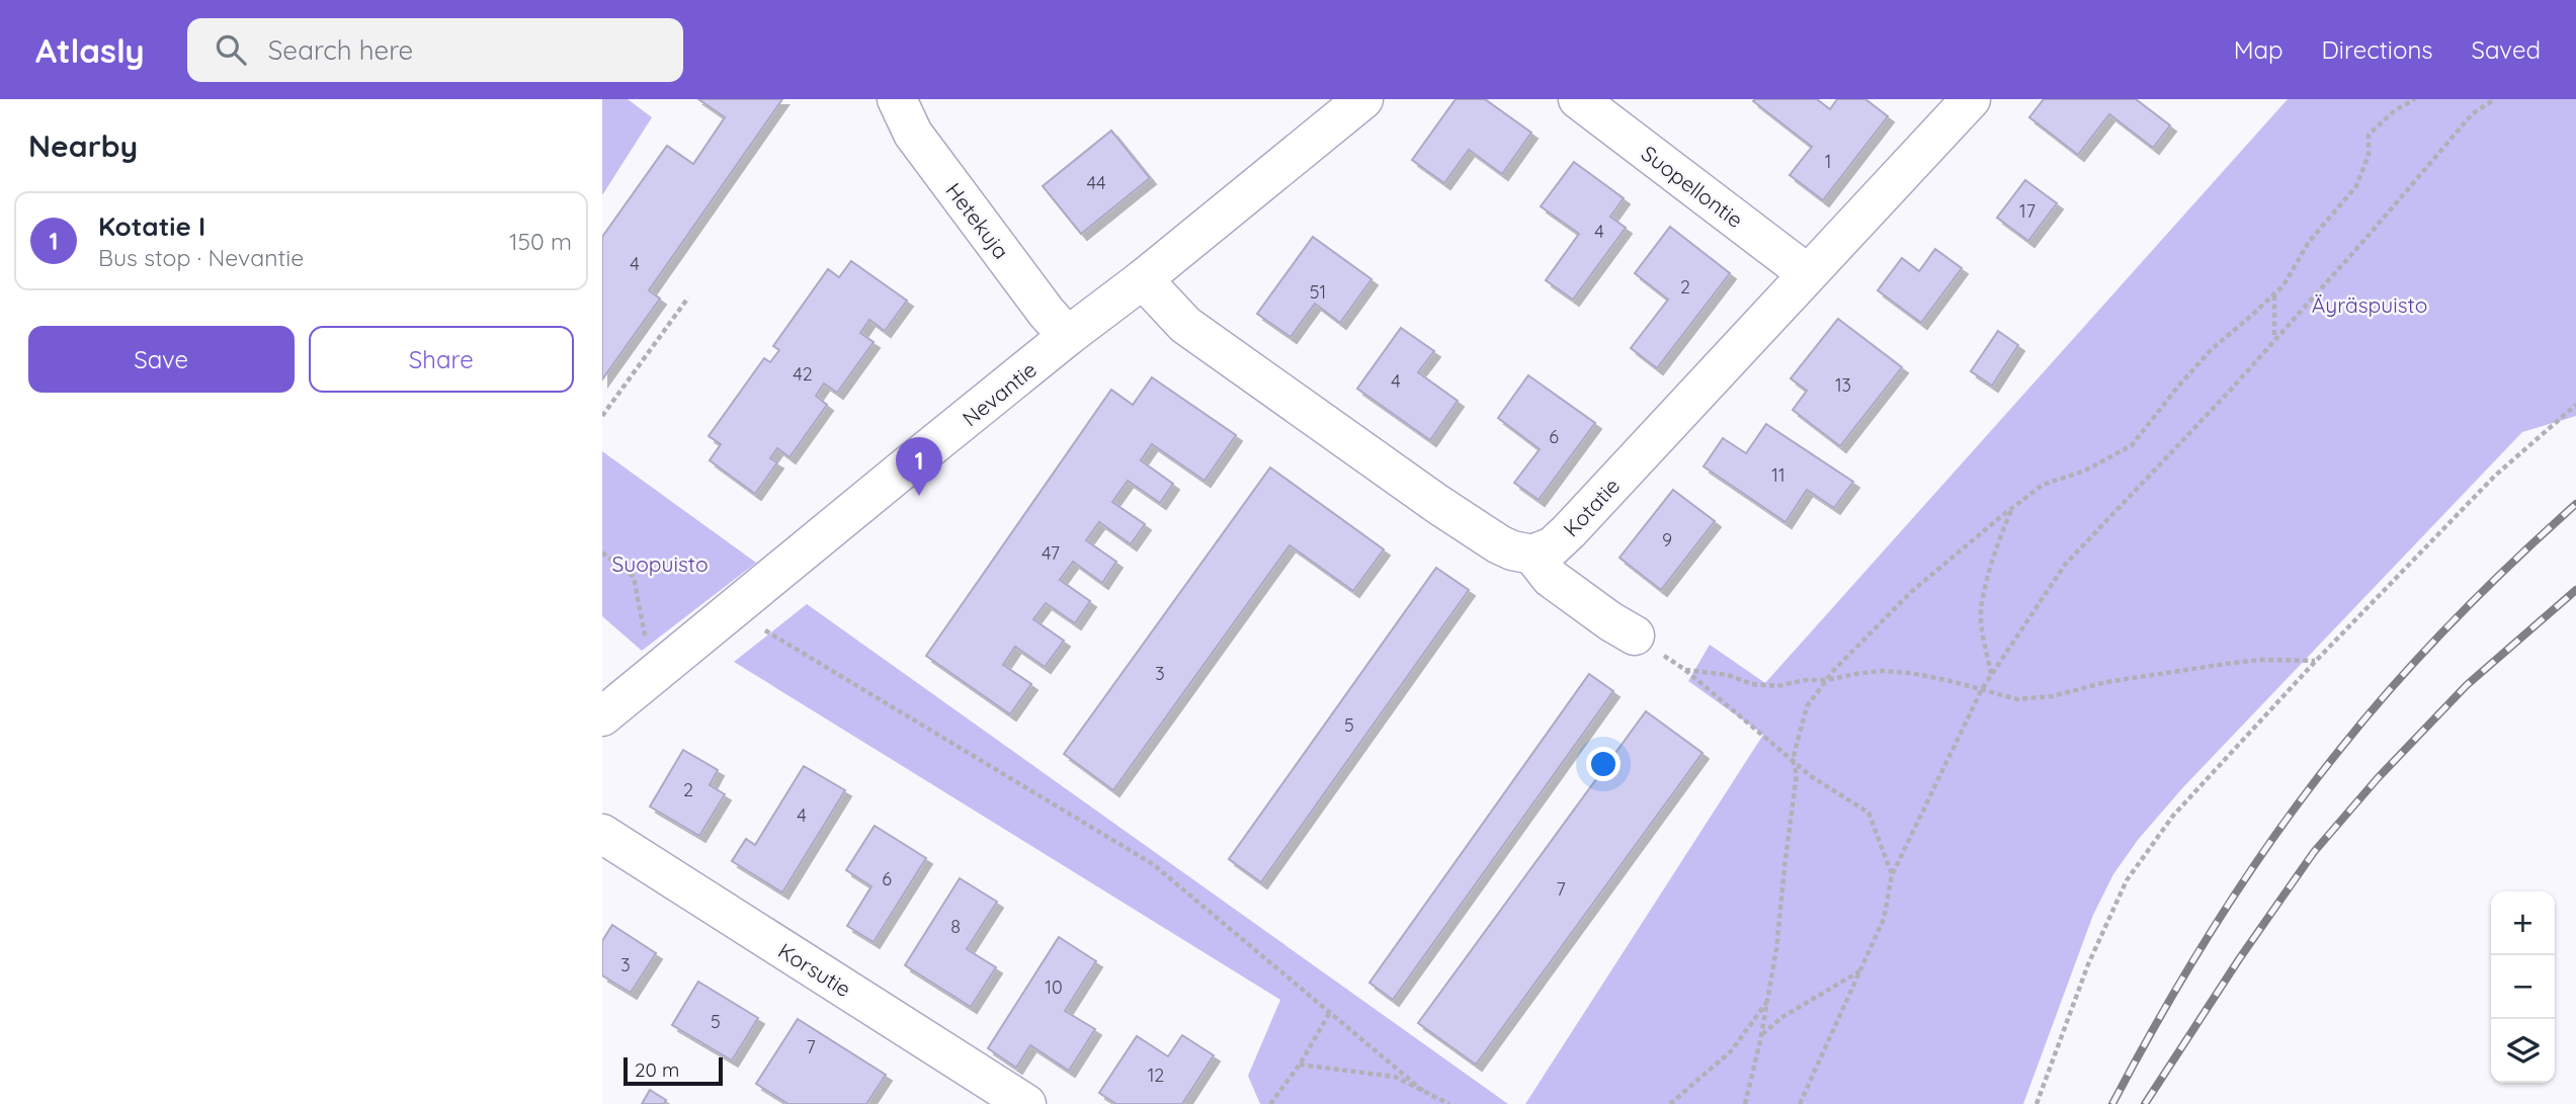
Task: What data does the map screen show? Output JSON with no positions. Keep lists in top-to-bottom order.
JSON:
{
  "streets": {
    "street": [
      "Suopellontie",
      "Hetekuja",
      "Nevantie",
      "Kotatie",
      "Korsutie"
    ]
  },
  "crossings": [
    ["Suopellontie", "Kotatie"],
    ["Hetekuja", "Nevantie"]
  ],
  "parks": ["Äyräspuisto", "Suopuisto"],
  "house_numbers": [
    "1",
    "44",
    "17",
    "4",
    "4",
    "2",
    "51",
    "42",
    "4",
    "13",
    "6",
    "11",
    "9",
    "47",
    "3",
    "5",
    "2",
    "4",
    "6",
    "7",
    "8",
    "3",
    "10",
    "5",
    "7",
    "12"
  ],
  "scale_bar": "20 m",
  "page": {
    "header": "Atlasly",
    "search": "Search here",
    "nav": ["Map", "Directions", "Saved"],
    "heading": "Nearby",
    "list": [
      {
        "mark": "1",
        "name": "Kotatie I",
        "note": "Bus stop · Nevantie",
        "value": "150 m"
      }
    ],
    "buttons": ["Save", "Share"],
    "pins": "1",
    "map_buttons": ["+", "−"],
    "scale": "20 m"
  }
}
